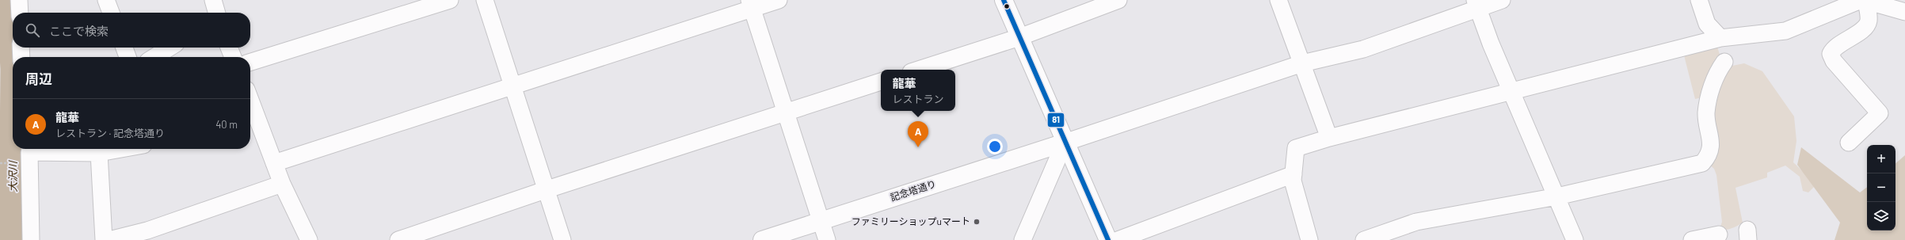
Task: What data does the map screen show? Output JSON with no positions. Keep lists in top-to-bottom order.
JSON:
{
  "streets": {
    "street": ["記念塔通り"]
  },
  "water": ["大沢川"],
  "places": ["ファミリーショップuマート"],
  "lines": ["transit line 81"],
  "page": {
    "search": "ここで検索",
    "heading": "周辺",
    "popup": ["龍華", "レストラン"],
    "list": [
      {
        "mark": "A",
        "name": "龍華",
        "note": "レストラン · 記念塔通り",
        "value": "40 m"
      }
    ],
    "pins": "A",
    "map_buttons": ["+", "−"]
  }
}
